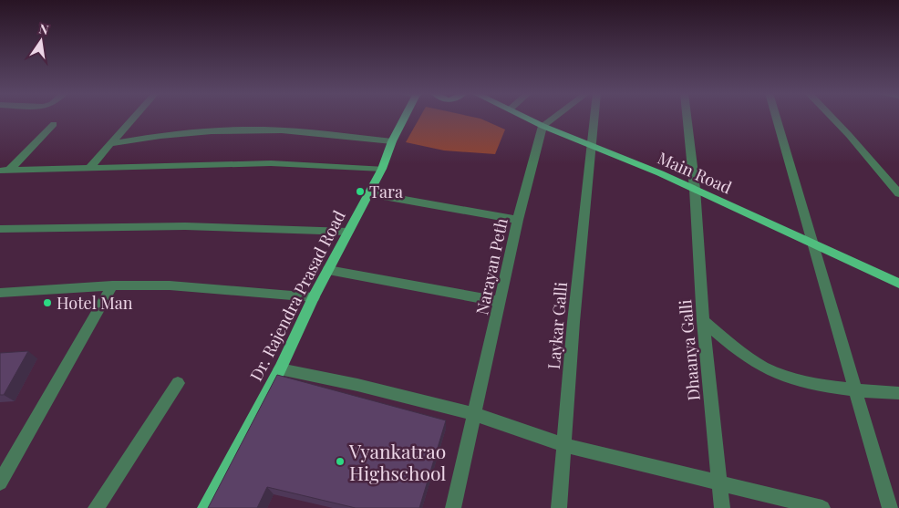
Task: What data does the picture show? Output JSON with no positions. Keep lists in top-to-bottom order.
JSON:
{
  "streets": {
    "main road": ["Main Road", "Dr. Rajendra Prasad Road"],
    "street": ["Narayan Peth", "Laykar Galli", "Dhaanya Galli"]
  },
  "crossings": [
    ["Main Road", "Narayan Peth"],
    ["Main Road", "Laykar Galli"],
    ["Main Road", "Dhaanya Galli"]
  ],
  "places": ["Tara", "Hotel Man", "Vyankatrao Highschool"],
  "north": "top"
}
